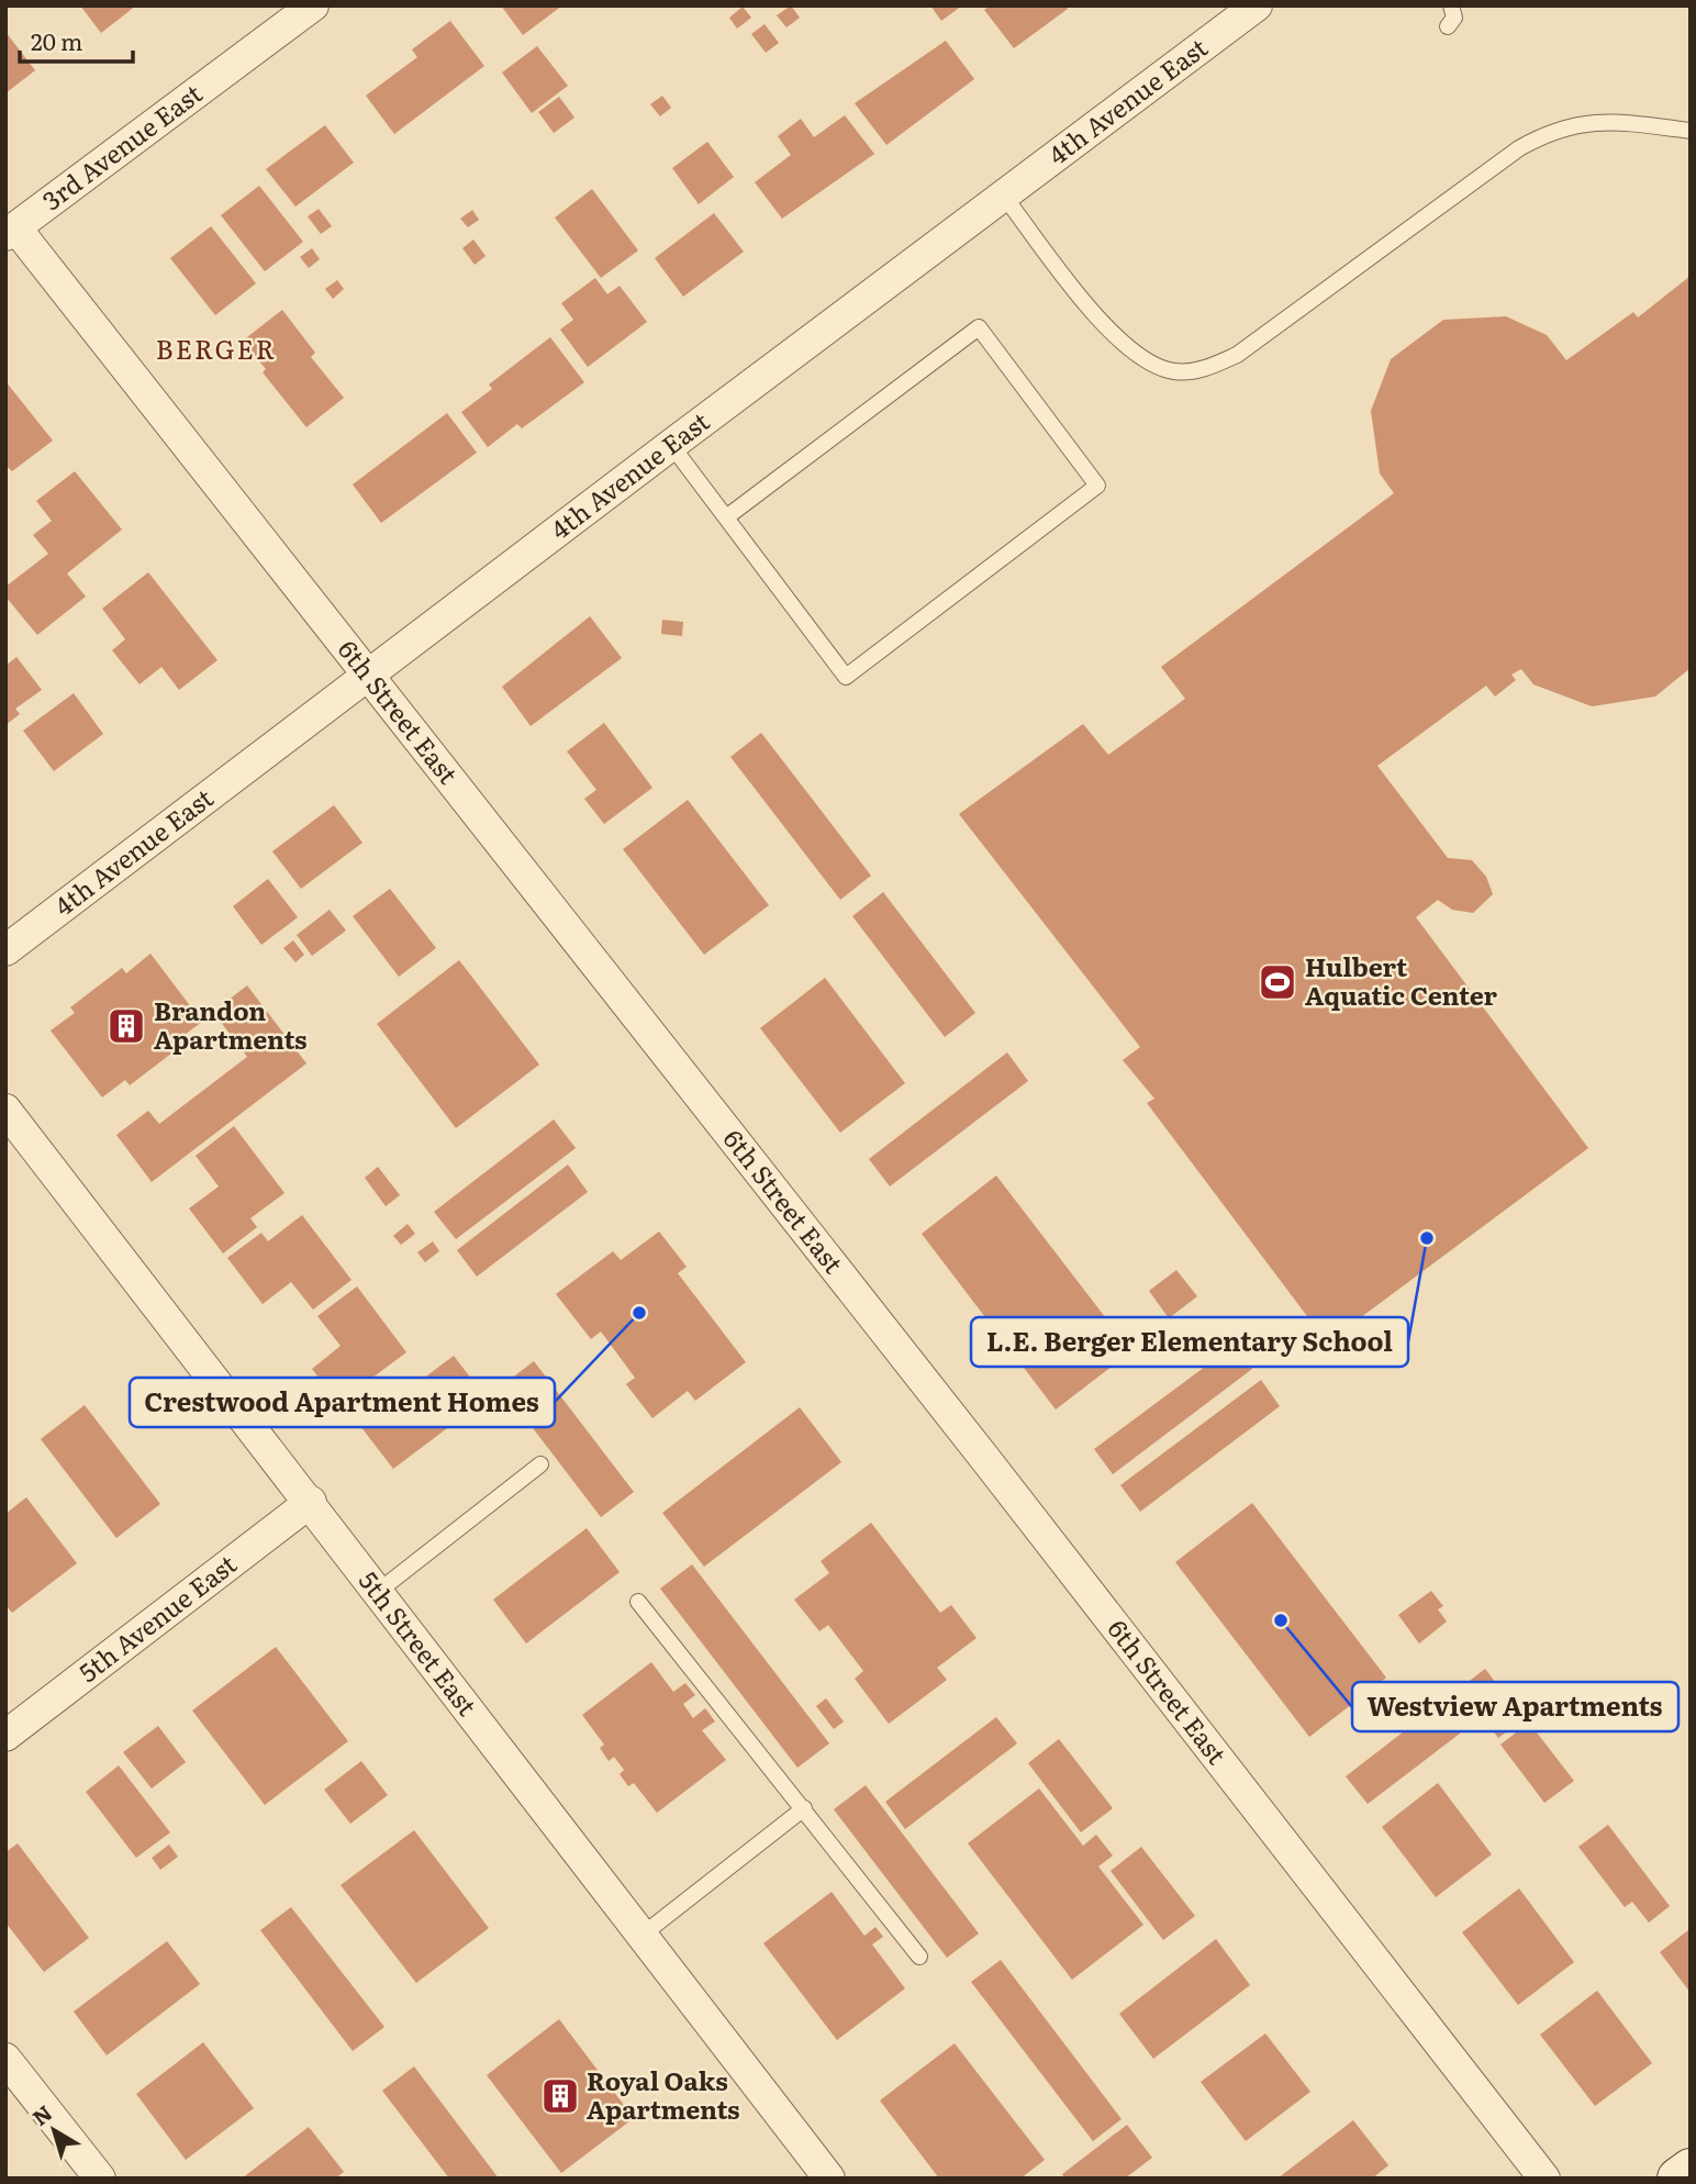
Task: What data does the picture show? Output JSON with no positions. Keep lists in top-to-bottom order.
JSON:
{
  "streets": {
    "street": [
      "4th Avenue East",
      "3rd Avenue East",
      "6th Street East",
      "5th Avenue East",
      "5th Street East"
    ]
  },
  "crossings": [
    ["4th Avenue East", "6th Street East"],
    ["3rd Avenue East", "6th Street East"],
    ["5th Avenue East", "5th Street East"]
  ],
  "districts": ["BERGER"],
  "places": {
    "sports": ["Hulbert Aquatic Center"],
    "building": ["Brandon Apartments", "Royal Oaks Apartments"],
    "other": ["L.E. Berger Elementary School", "Crestwood Apartment Homes", "Westview Apartments"]
  },
  "scale_bar": "20 m",
  "north": "top left"
}
